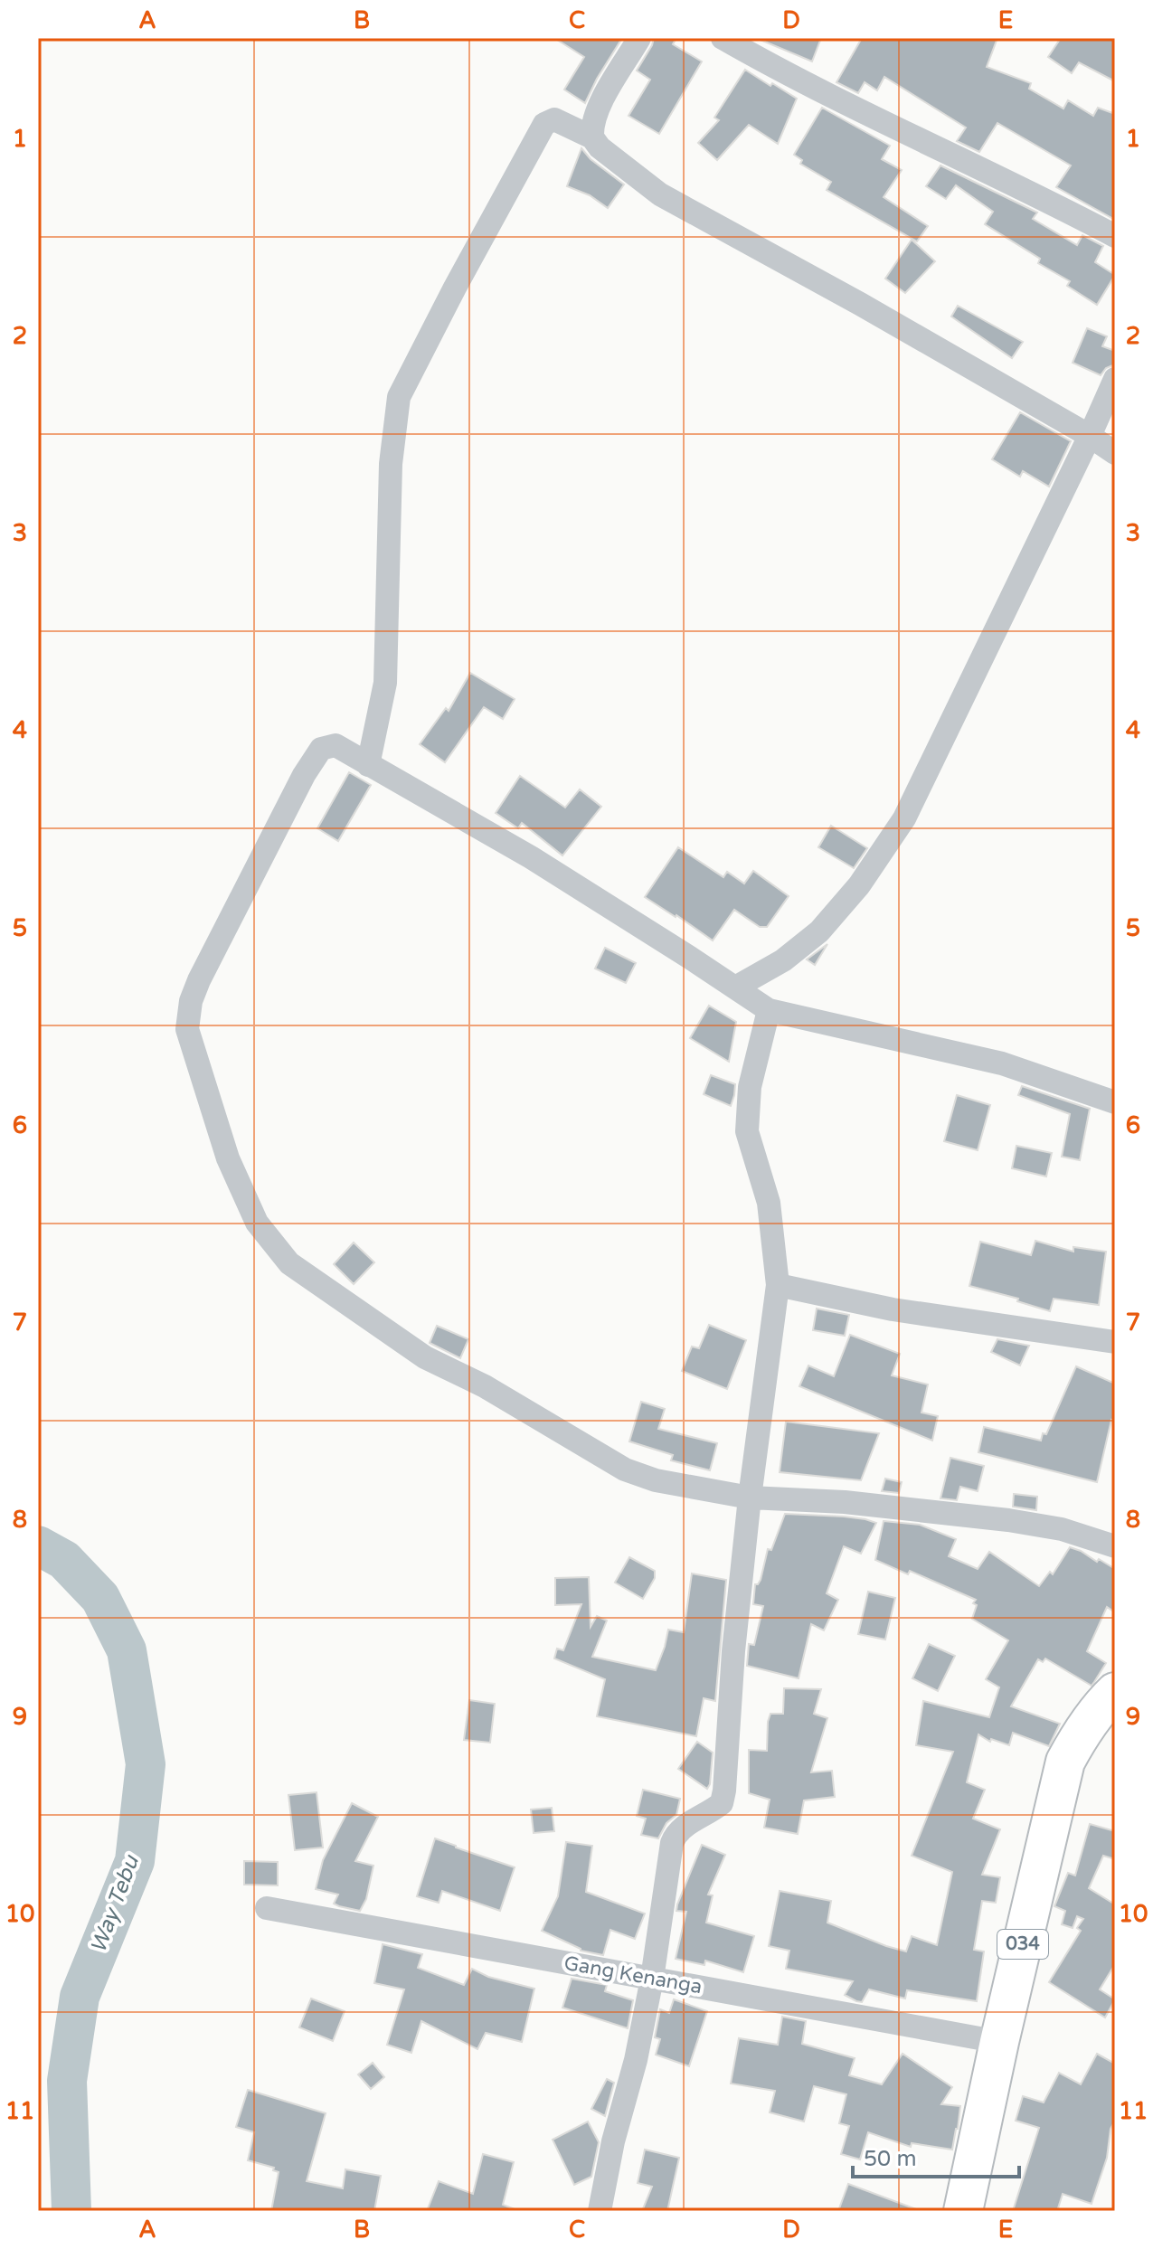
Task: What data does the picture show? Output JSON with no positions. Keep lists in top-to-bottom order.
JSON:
{
  "streets": {
    "main road": ["034"],
    "street": ["Gang Kenanga"]
  },
  "crossings": [
    ["034", "Gang Kenanga"]
  ],
  "water": ["Way Tebu"],
  "scale_bar": "50 m",
  "grid": {
    "columns": [
      "A",
      "B",
      "C",
      "D",
      "E"
    ],
    "rows": [
      "1",
      "2",
      "3",
      "4",
      "5",
      "6",
      "7",
      "8",
      "9",
      "10",
      "11"
    ]
  }
}
